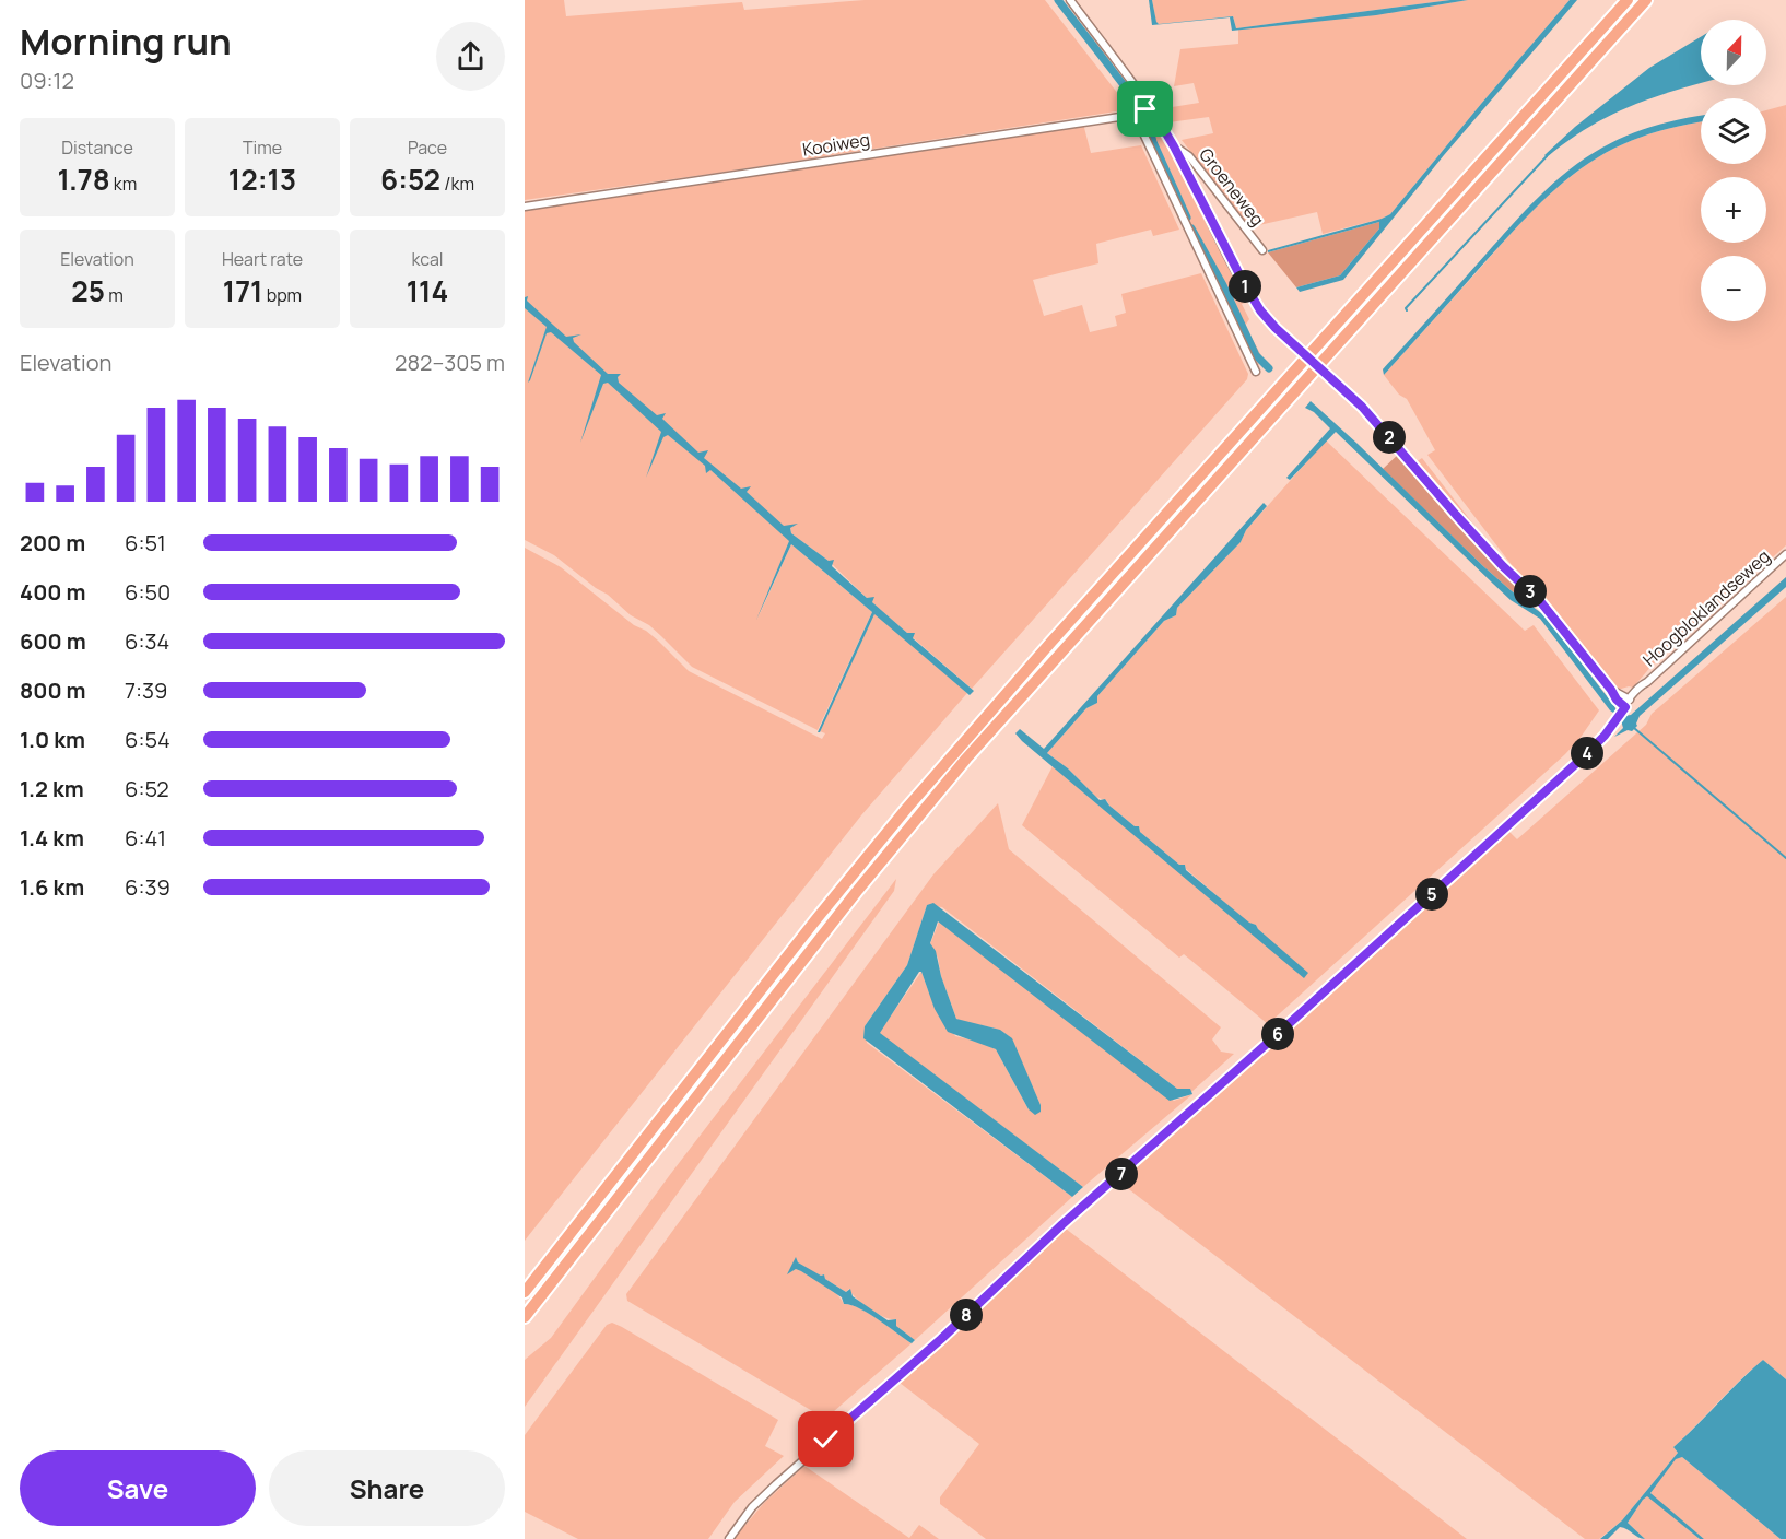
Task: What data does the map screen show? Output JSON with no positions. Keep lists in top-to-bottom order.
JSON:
{
  "streets": {
    "street": ["Kooiweg", "Groeneweg", "Hoogbloklandseweg"]
  },
  "crossings": [
    ["Kooiweg", "Groeneweg"],
    ["Groeneweg", "Hoogbloklandseweg"]
  ],
  "north": "top",
  "page": {
    "heading": ["Morning run", "09:12"],
    "map_buttons": ["+", "−"],
    "stats": [
      ["Distance", "1.78 km"],
      ["Time", "12:13"],
      ["Pace", "6:52 /km"],
      ["Elevation", "25 m"],
      ["Heart rate", "171 bpm"],
      ["kcal", "114"]
    ],
    "pins": [
      "1",
      "2",
      "3",
      "4",
      "5",
      "6",
      "7",
      "8"
    ],
    "chart": ["Elevation", "282–305 m"],
    "list": [
      {
        "name": "200 m",
        "note": "6:51"
      },
      {
        "name": "400 m",
        "note": "6:50"
      },
      {
        "name": "600 m",
        "note": "6:34"
      },
      {
        "name": "800 m",
        "note": "7:39"
      },
      {
        "name": "1.0 km",
        "note": "6:54"
      },
      {
        "name": "1.2 km",
        "note": "6:52"
      },
      {
        "name": "1.4 km",
        "note": "6:41"
      },
      {
        "name": "1.6 km",
        "note": "6:39"
      }
    ],
    "buttons": ["Save", "Share"]
  }
}
